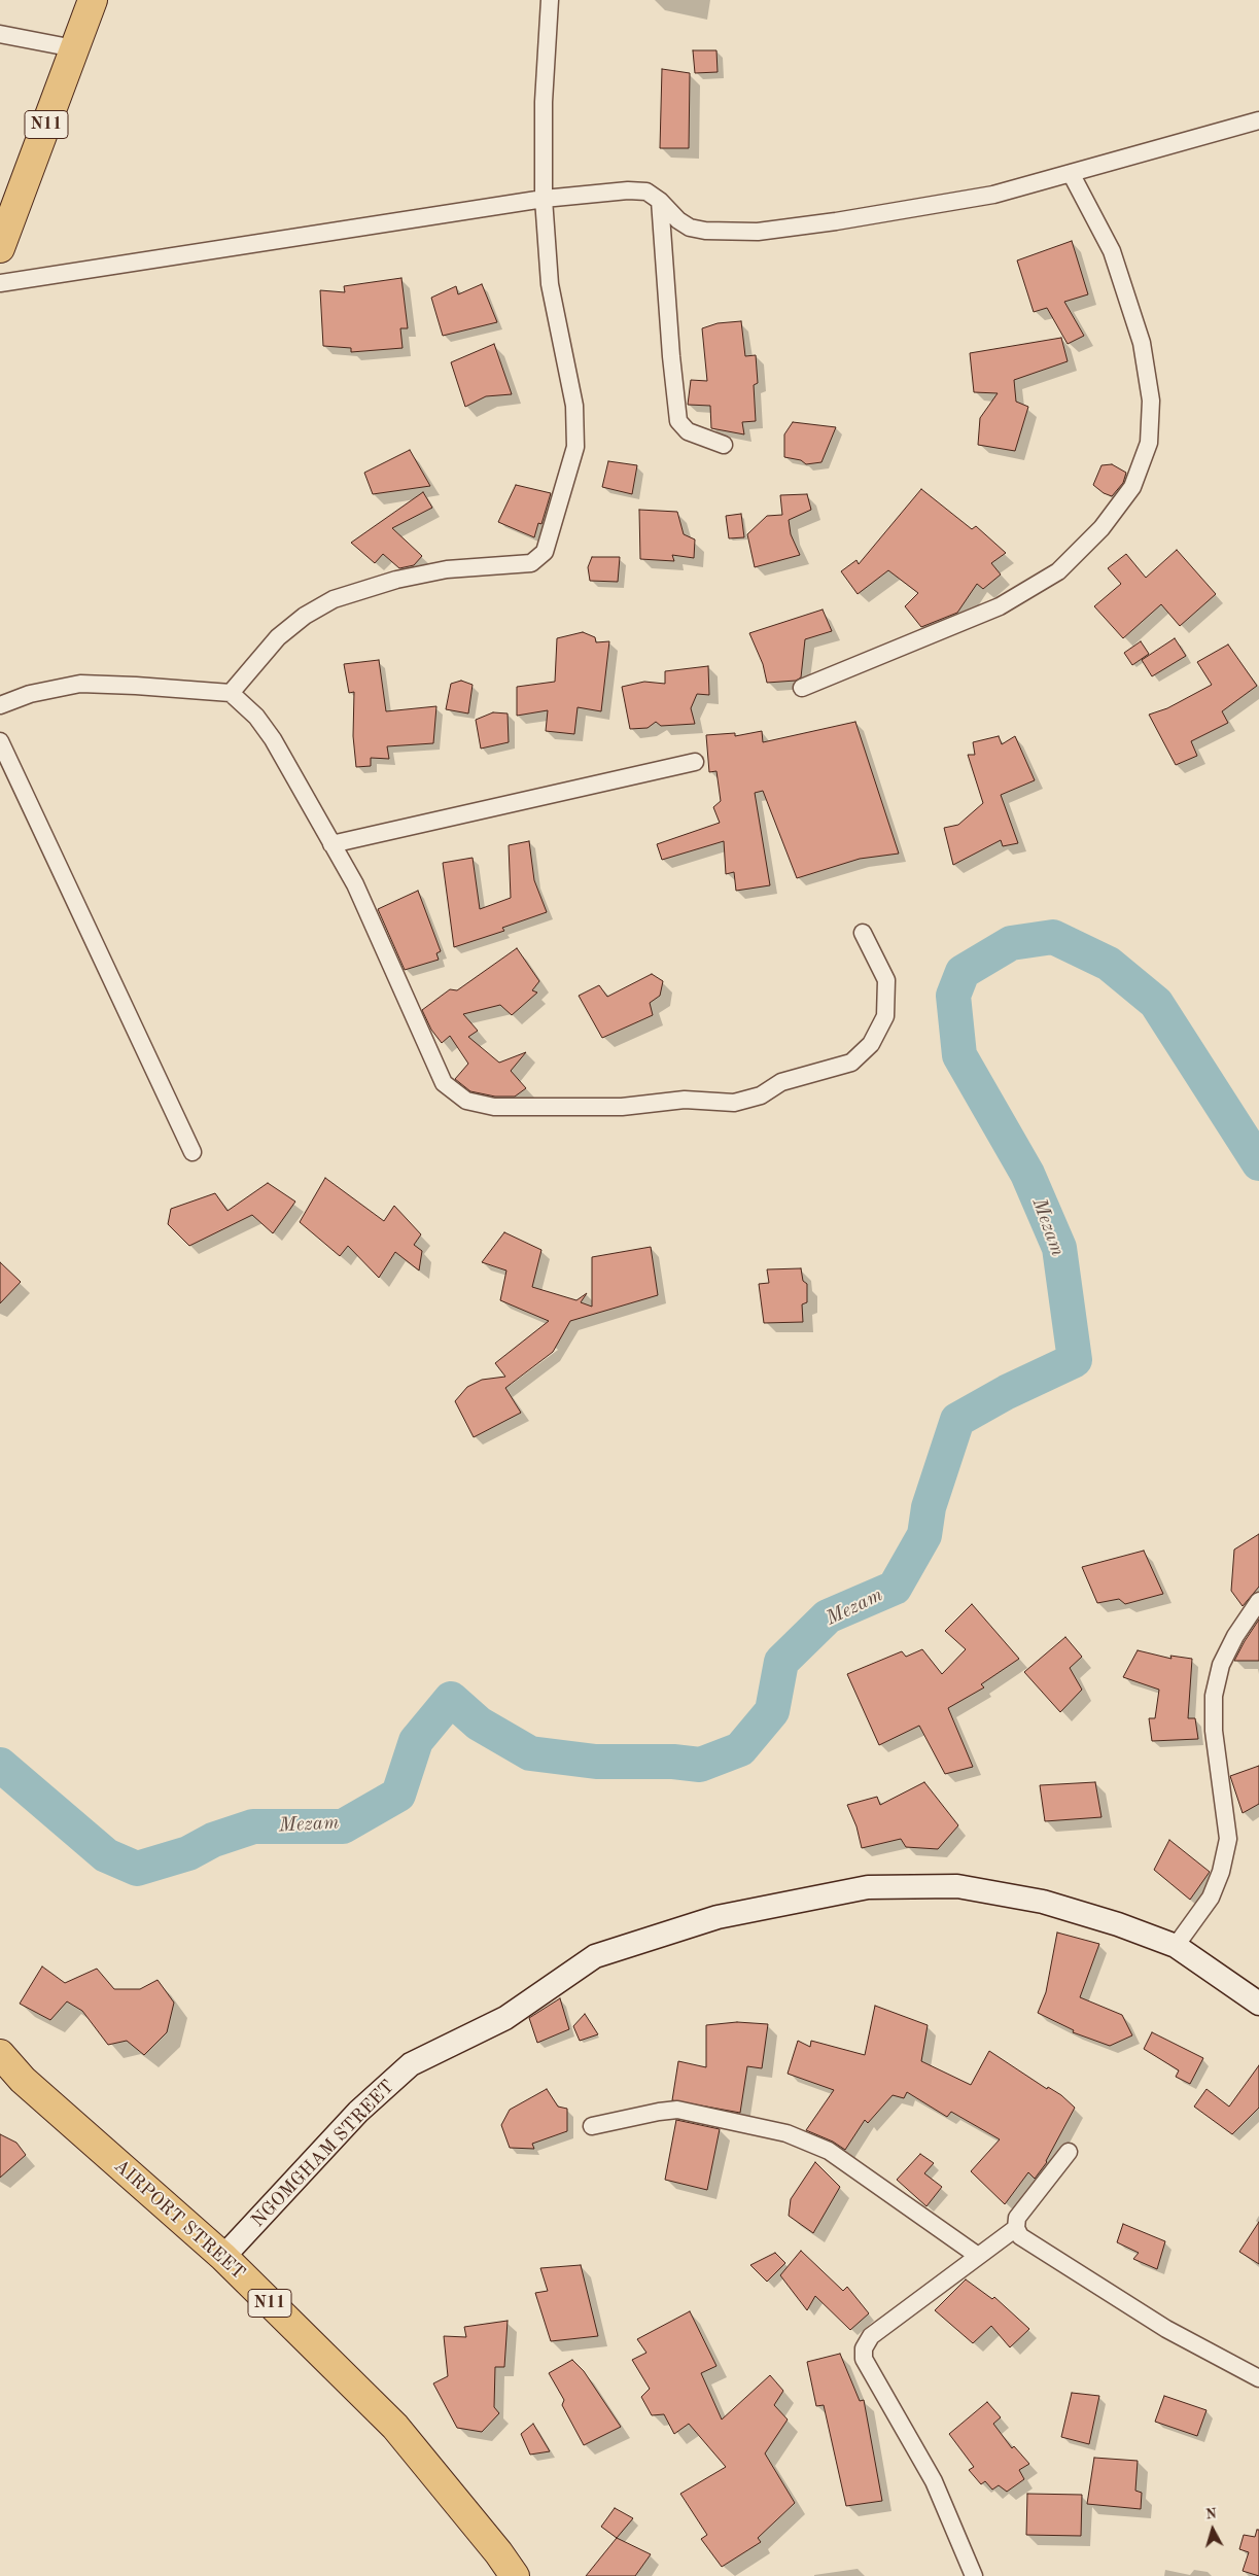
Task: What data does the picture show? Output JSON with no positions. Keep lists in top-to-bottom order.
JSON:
{
  "streets": {
    "highway": ["N11", "AIRPORT STREET"],
    "main road": ["NGOMGHAM STREET"]
  },
  "crossings": [
    ["NGOMGHAM STREET", "AIRPORT STREET"]
  ],
  "water": ["Mezam"],
  "north": "top"
}
